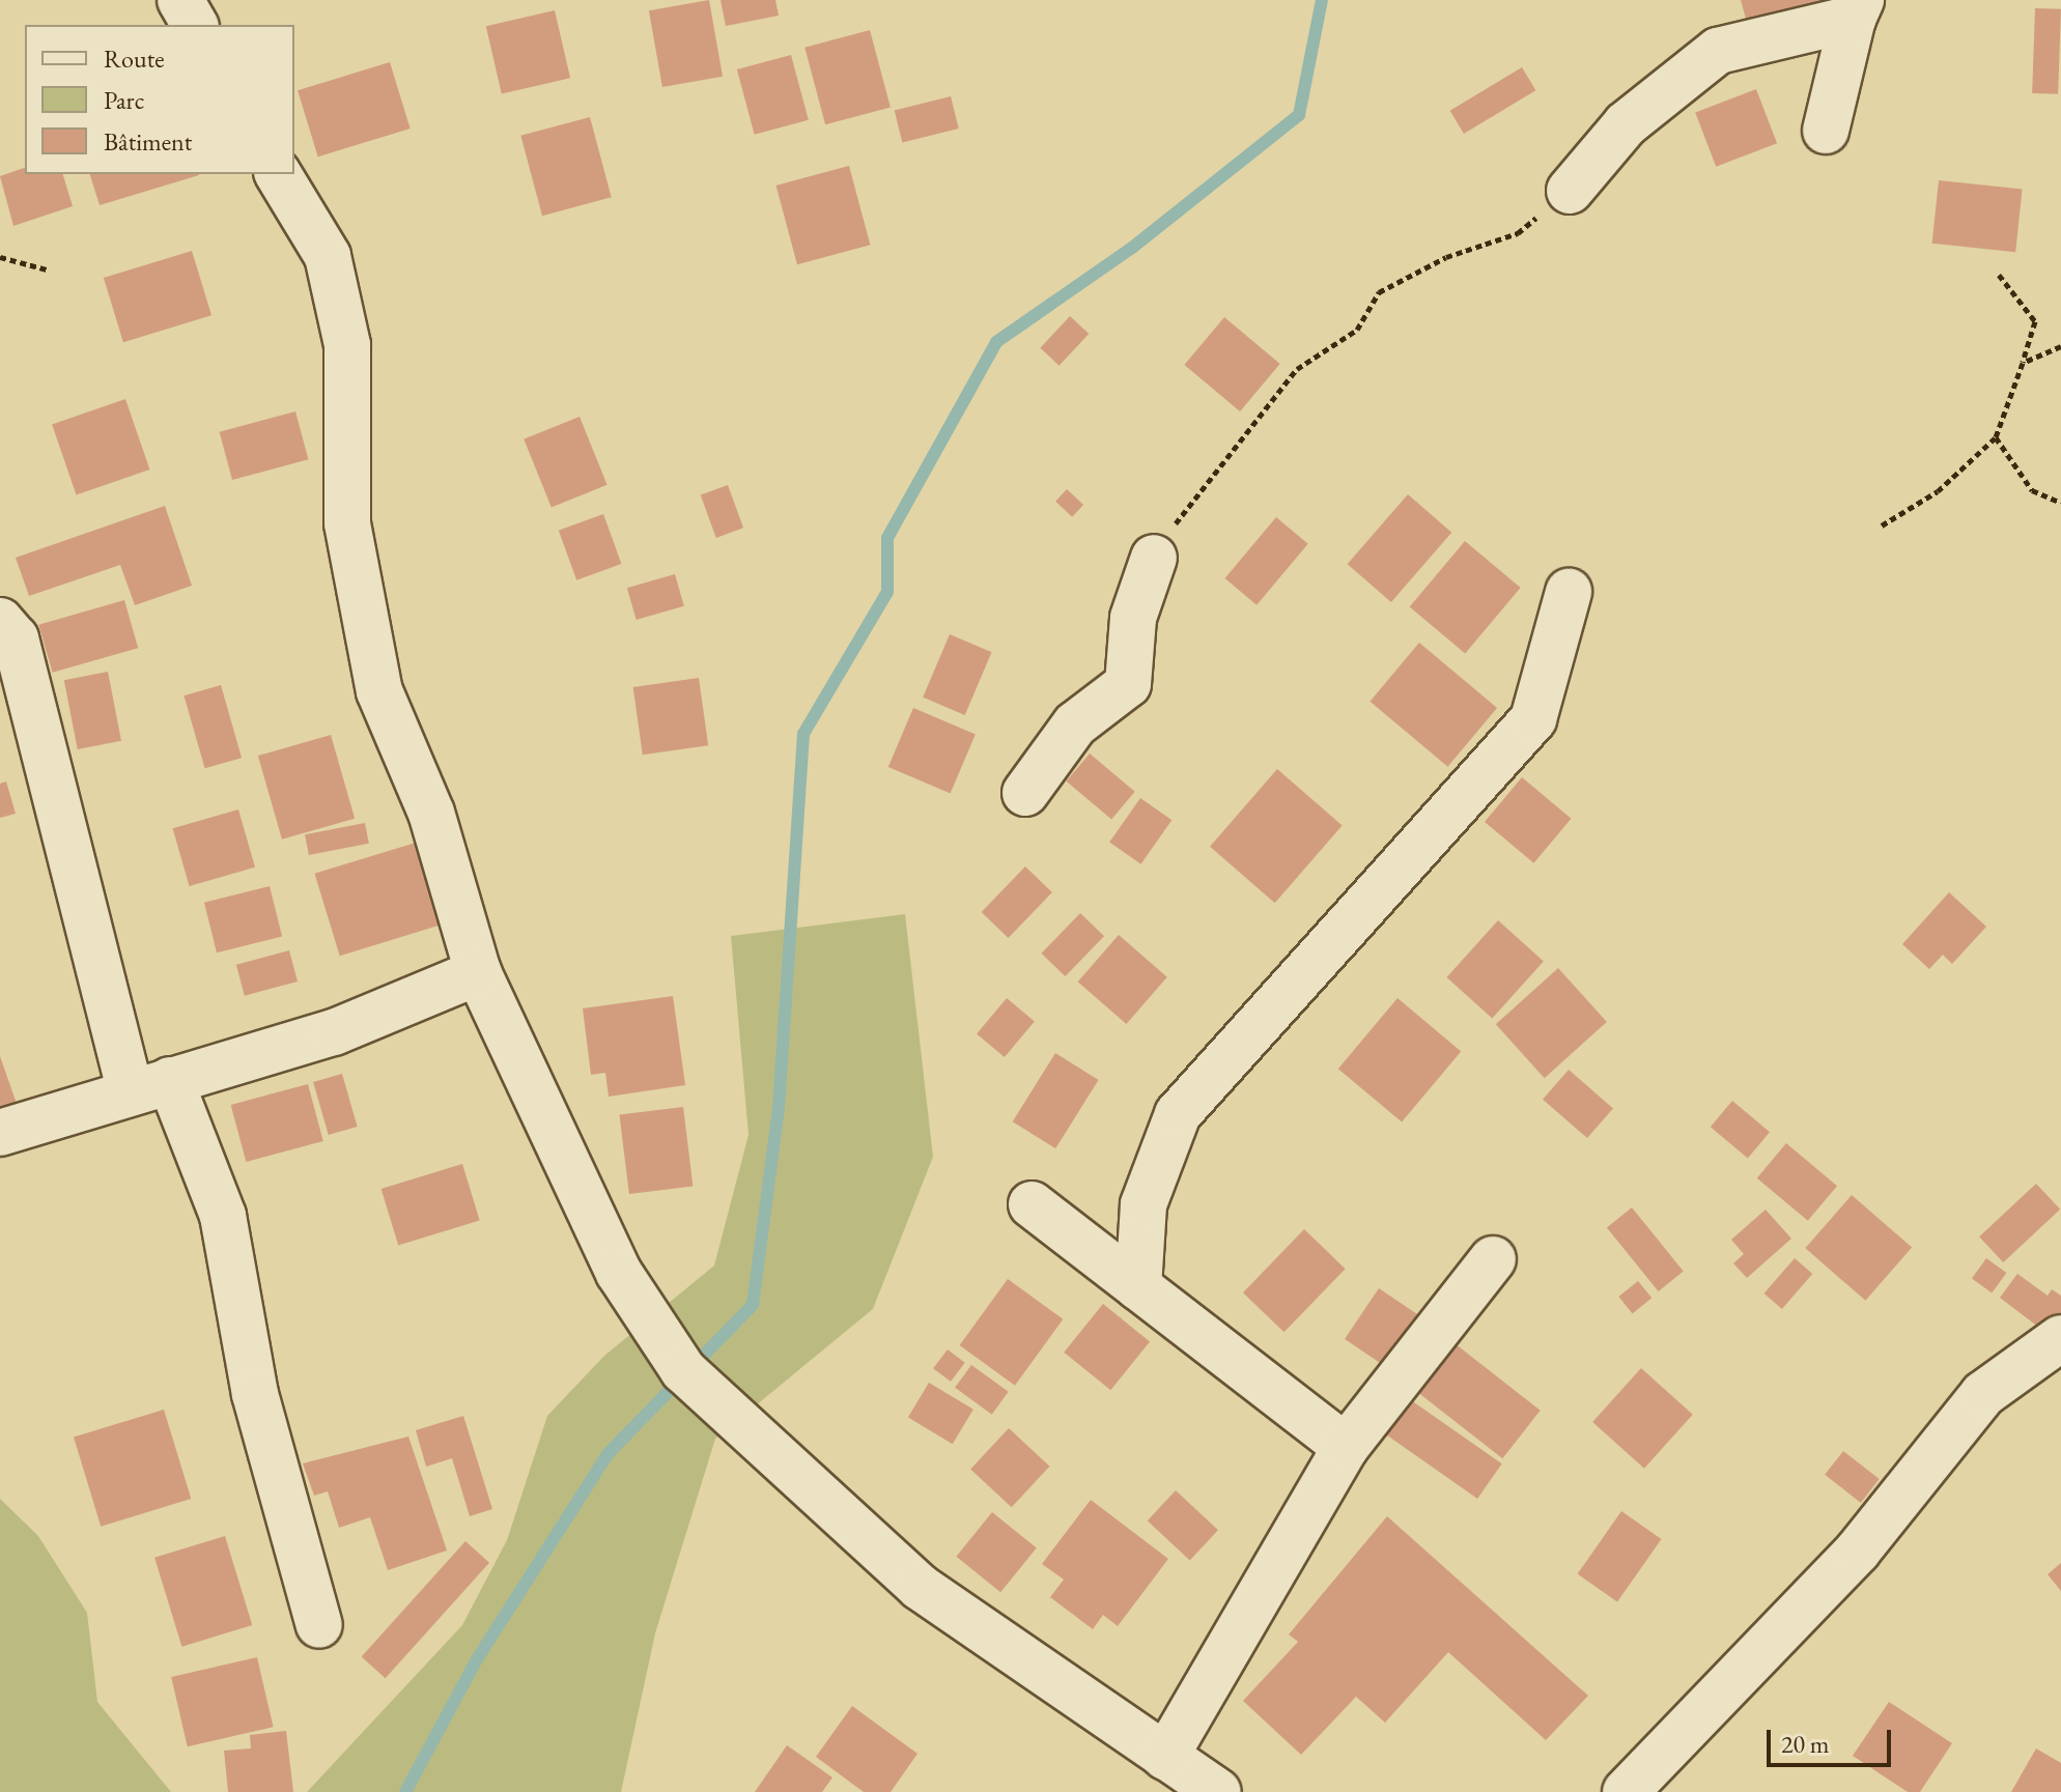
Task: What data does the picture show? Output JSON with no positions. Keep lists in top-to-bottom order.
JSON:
{
  "legend": ["Route", "Parc", "Bâtiment"],
  "scale_bar": "20 m"
}
